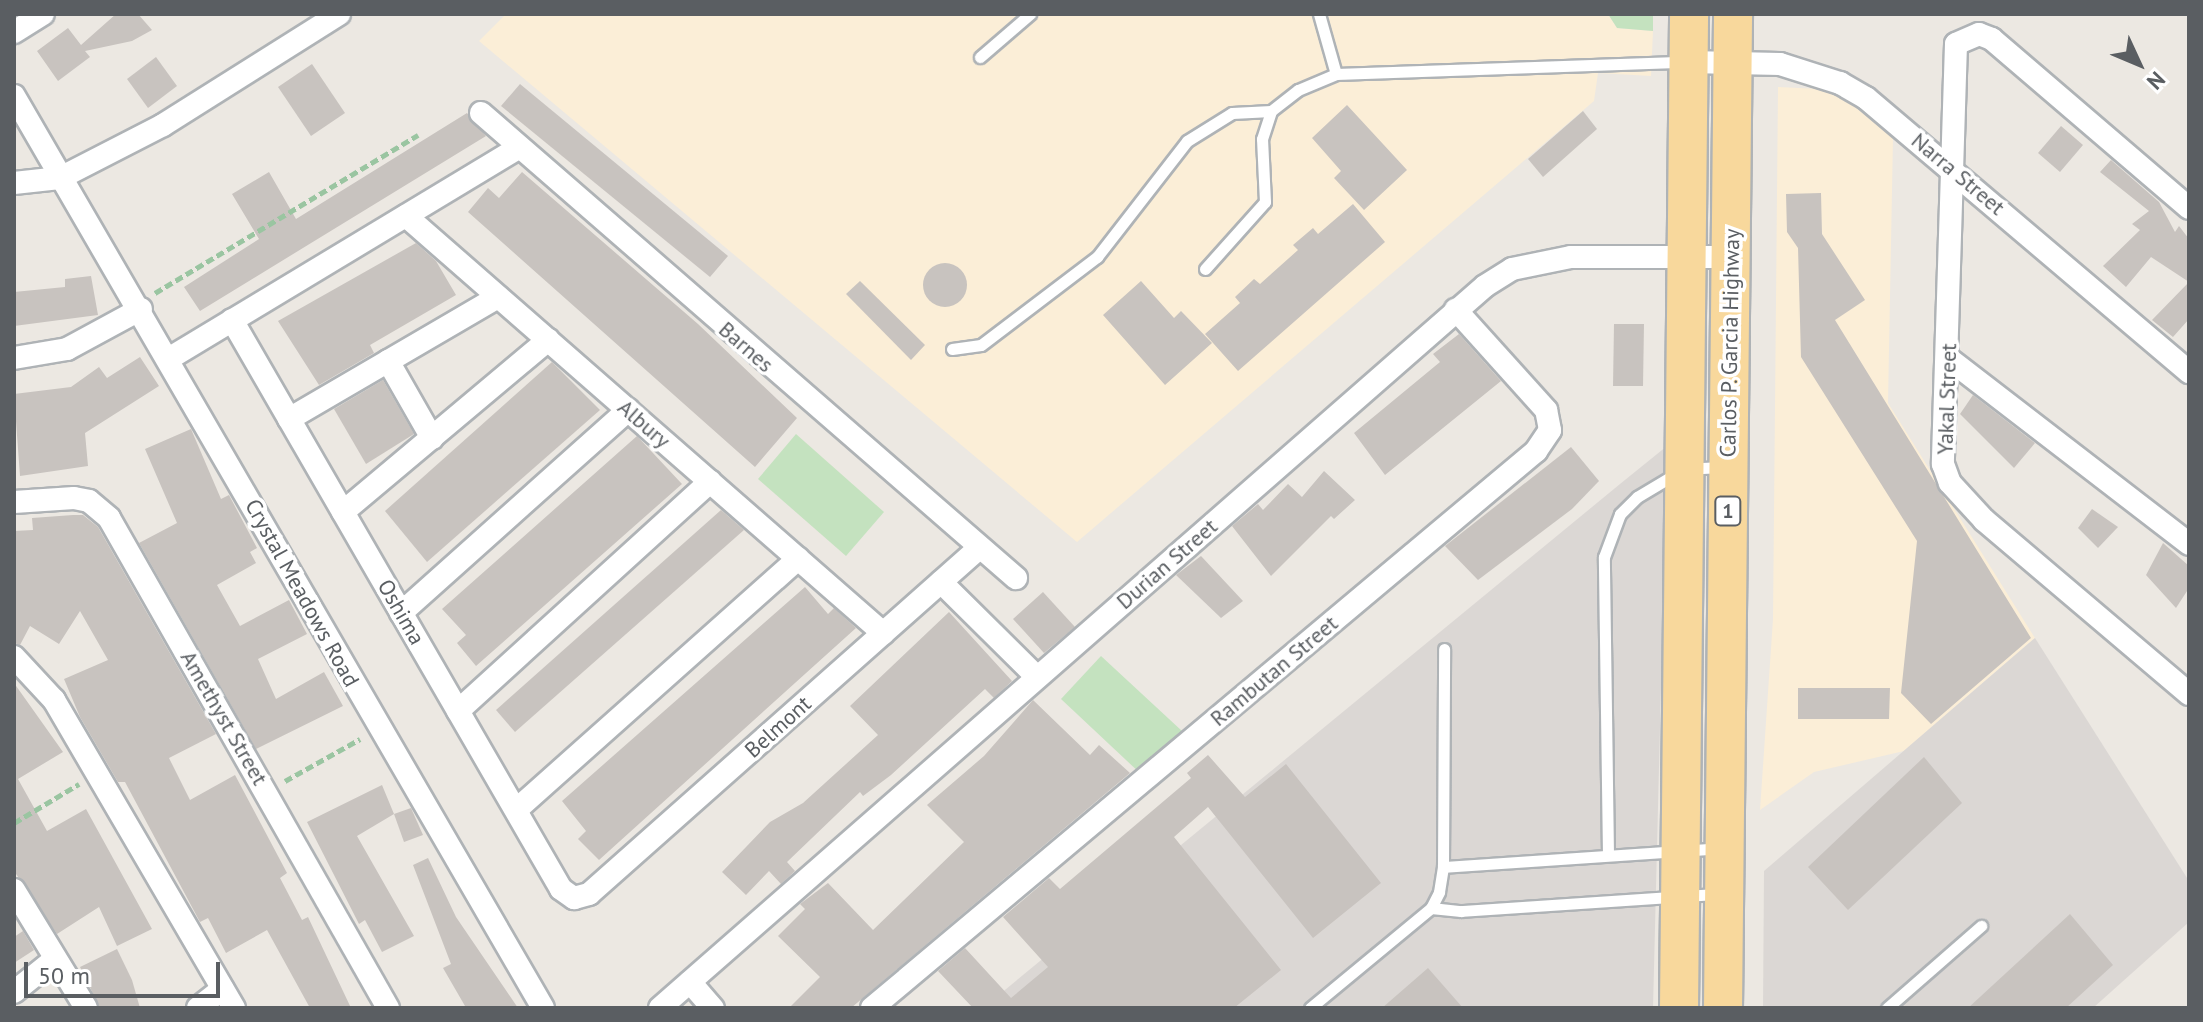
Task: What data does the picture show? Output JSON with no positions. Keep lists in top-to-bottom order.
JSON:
{
  "streets": {
    "highway": ["Carlos P. Garcia Highway", "1"],
    "street": [
      "Narra Street",
      "Barnes",
      "Yakal Street",
      "Albury",
      "Durian Street",
      "Crystal Meadows Road",
      "Oshima",
      "Rambutan Street",
      "Amethyst Street",
      "Belmont"
    ]
  },
  "crossings": [
    ["Narra Street", "Carlos P. Garcia Highway"],
    ["Narra Street", "Yakal Street"],
    ["Carlos P. Garcia Highway", "Durian Street"],
    ["Barnes", "Belmont"],
    ["Albury", "Belmont"],
    ["Durian Street", "Rambutan Street"],
    ["Oshima", "Belmont"]
  ],
  "scale_bar": "50 m",
  "north": "bottom right"
}
